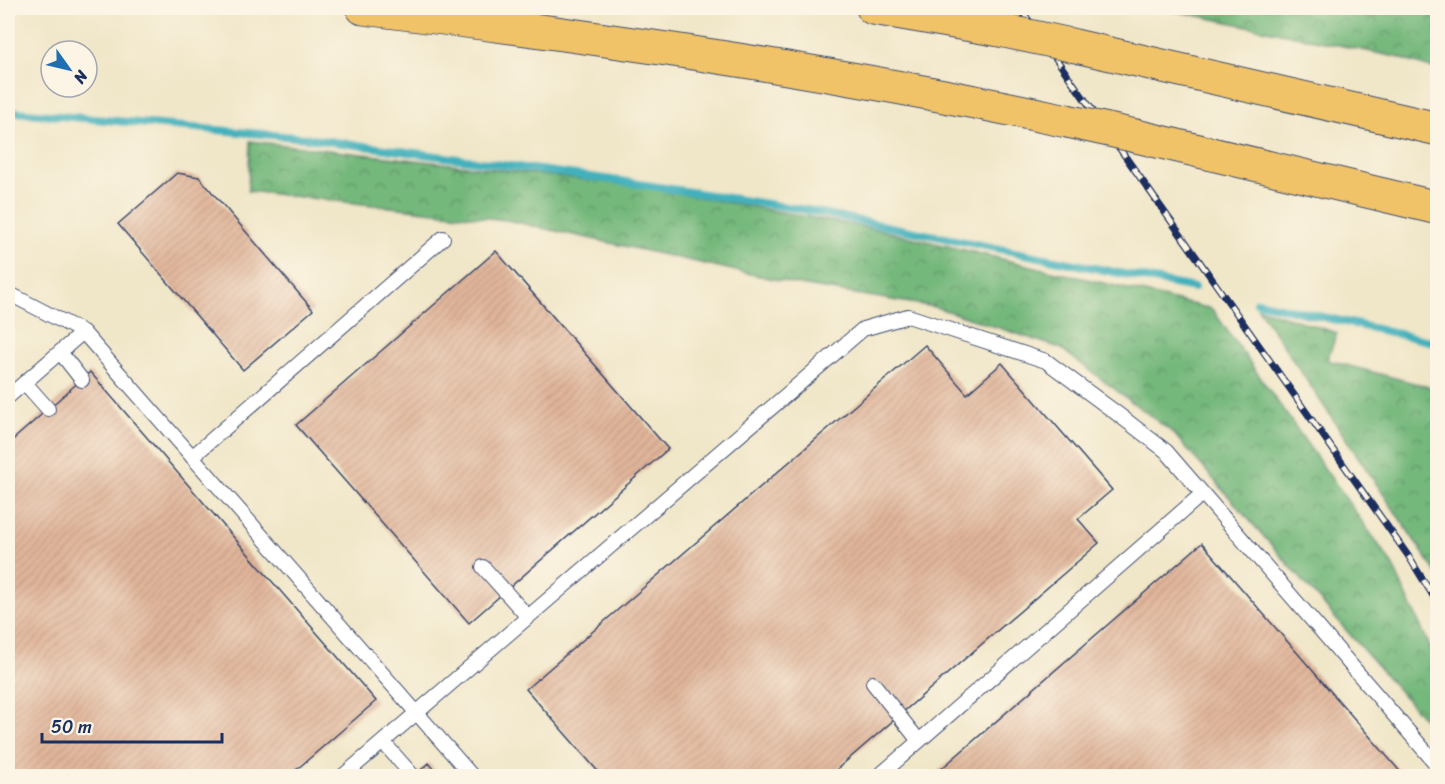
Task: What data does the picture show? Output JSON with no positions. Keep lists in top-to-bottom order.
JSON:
{
  "scale_bar": "50 m",
  "north": "bottom right"
}
